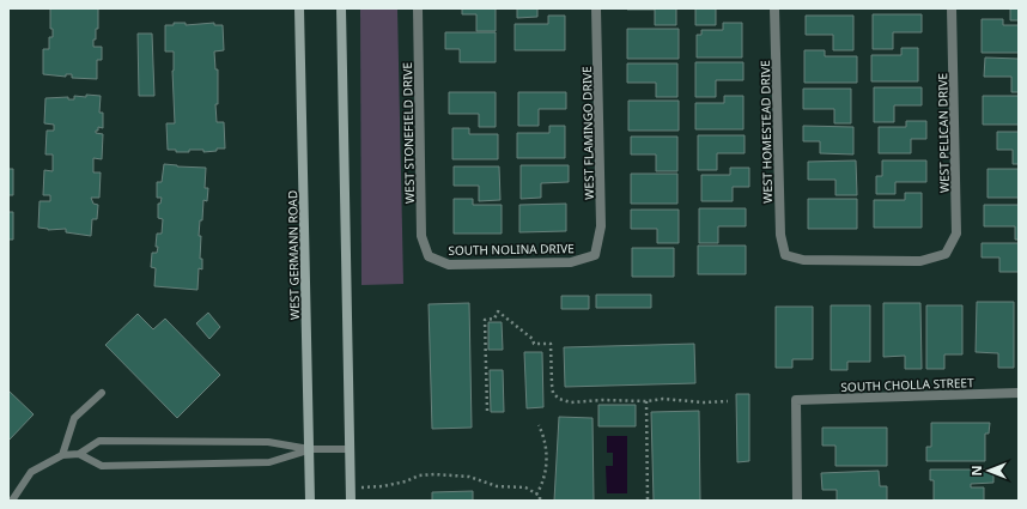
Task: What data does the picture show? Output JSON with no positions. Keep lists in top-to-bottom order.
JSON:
{
  "streets": {
    "main road": ["WEST GERMANN ROAD"],
    "street": [
      "WEST HOMESTEAD DRIVE",
      "WEST STONEFIELD DRIVE",
      "WEST FLAMINGO DRIVE",
      "WEST PELICAN DRIVE",
      "SOUTH NOLINA DRIVE",
      "SOUTH CHOLLA STREET"
    ]
  },
  "crossings": [
    ["WEST HOMESTEAD DRIVE", "WEST PELICAN DRIVE"],
    ["WEST STONEFIELD DRIVE", "SOUTH NOLINA DRIVE"],
    ["WEST FLAMINGO DRIVE", "SOUTH NOLINA DRIVE"]
  ],
  "north": "left"
}
